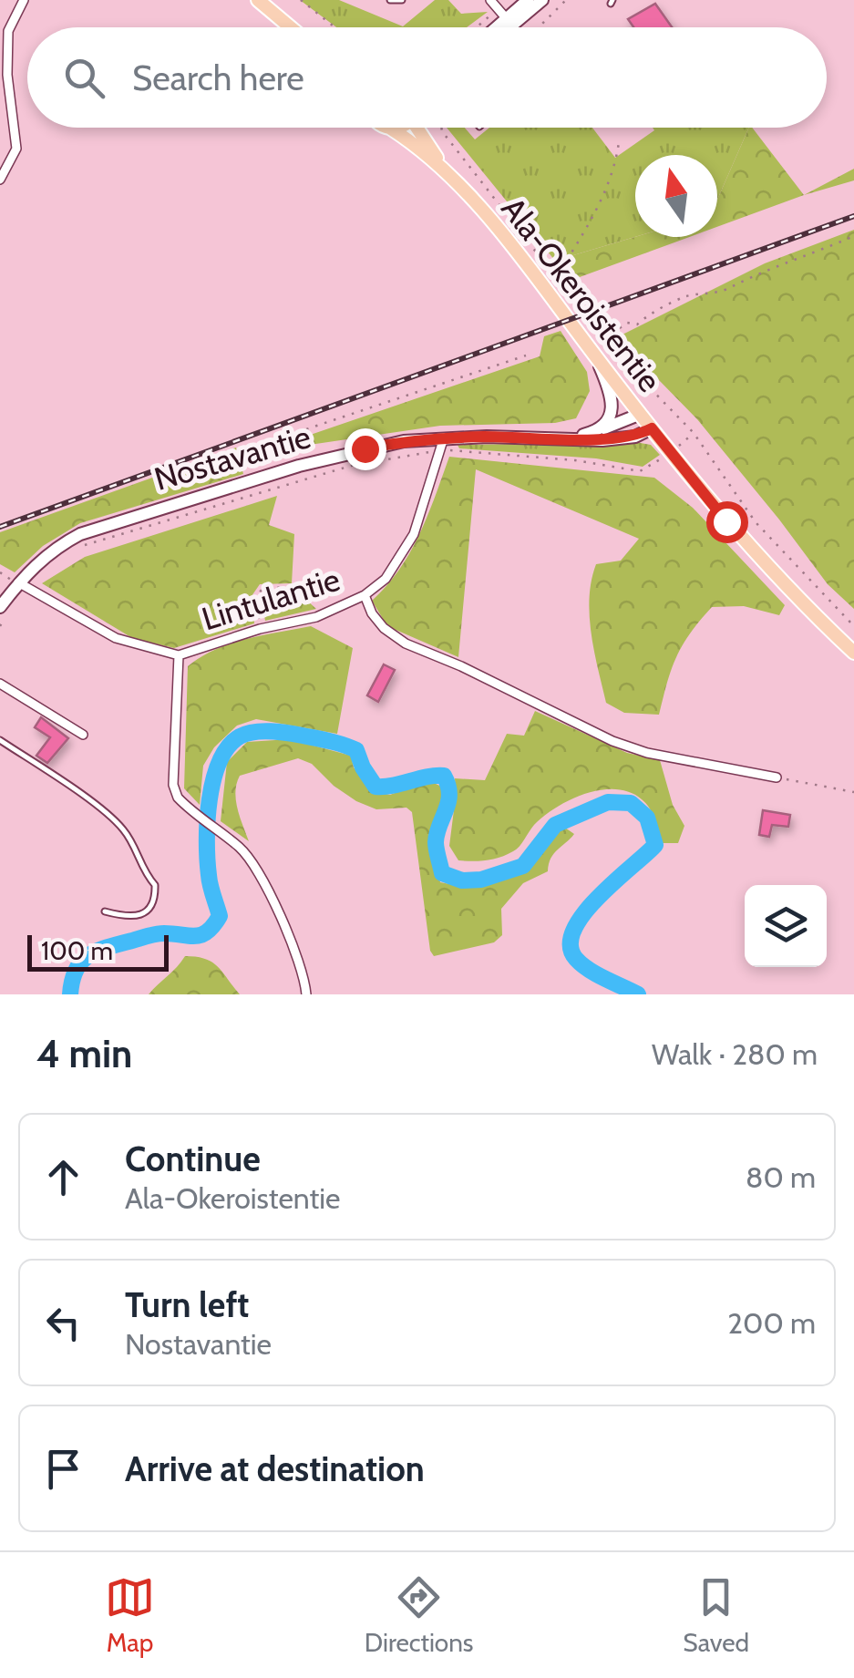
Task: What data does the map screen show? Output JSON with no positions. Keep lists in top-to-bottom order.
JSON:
{
  "streets": {
    "main road": ["Ala-Okeroistentie"],
    "street": ["Nostavantie", "Lintulantie"]
  },
  "crossings": [
    ["Ala-Okeroistentie", "Nostavantie"],
    ["Nostavantie", "Lintulantie"]
  ],
  "scale_bar": "100 m",
  "north": "top",
  "page": {
    "search": "Search here",
    "scale": "100 m",
    "heading": ["4 min", "Walk · 280 m"],
    "list": [
      ["Continue", "Ala-Okeroistentie", "80 m"],
      ["Turn left", "Nostavantie", "200 m"],
      "Arrive at destination"
    ],
    "nav": ["Map", "Directions", "Saved"]
  }
}
